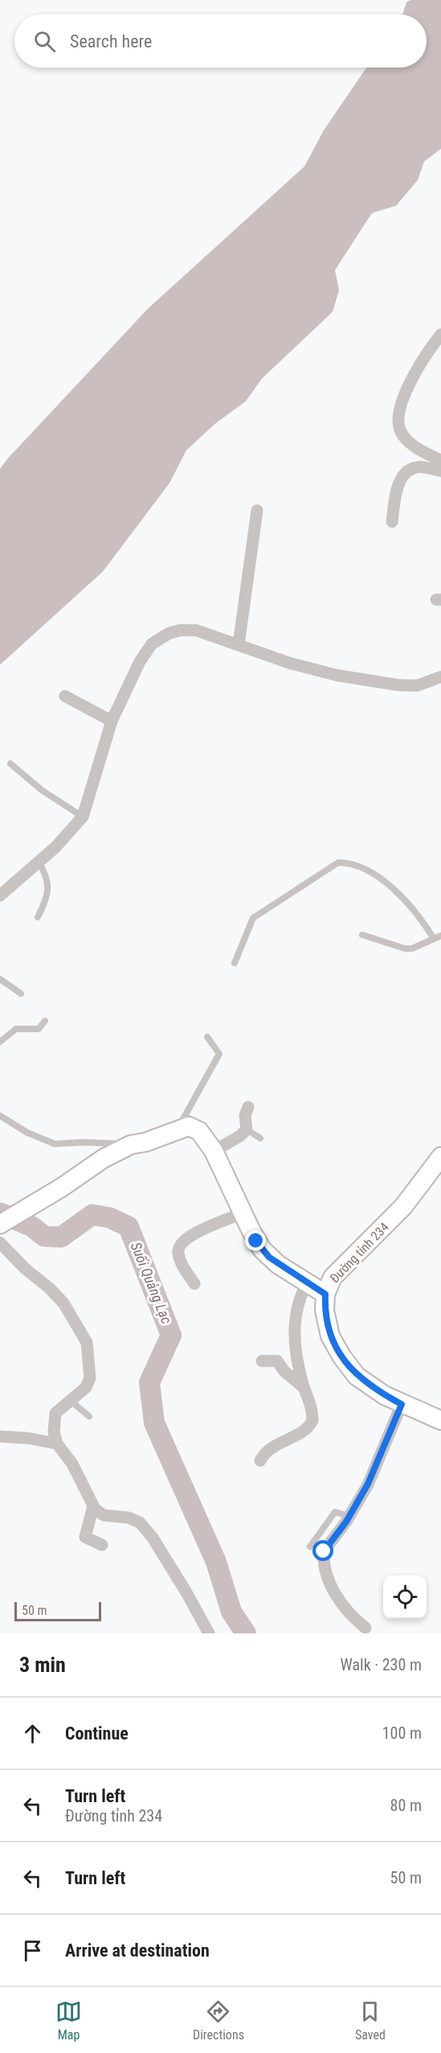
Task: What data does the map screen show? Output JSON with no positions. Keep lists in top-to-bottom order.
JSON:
{
  "streets": {
    "street": ["Đường tỉnh 234"]
  },
  "water": ["Suối Quảng Lạc"],
  "scale_bar": "50 m",
  "page": {
    "search": "Search here",
    "scale": "50 m",
    "heading": ["3 min", "Walk · 230 m"],
    "list": [
      ["Continue", "100 m"],
      ["Turn left", "Đường tỉnh 234", "80 m"],
      ["Turn left", "50 m"],
      "Arrive at destination"
    ],
    "nav": ["Map", "Directions", "Saved"]
  }
}
